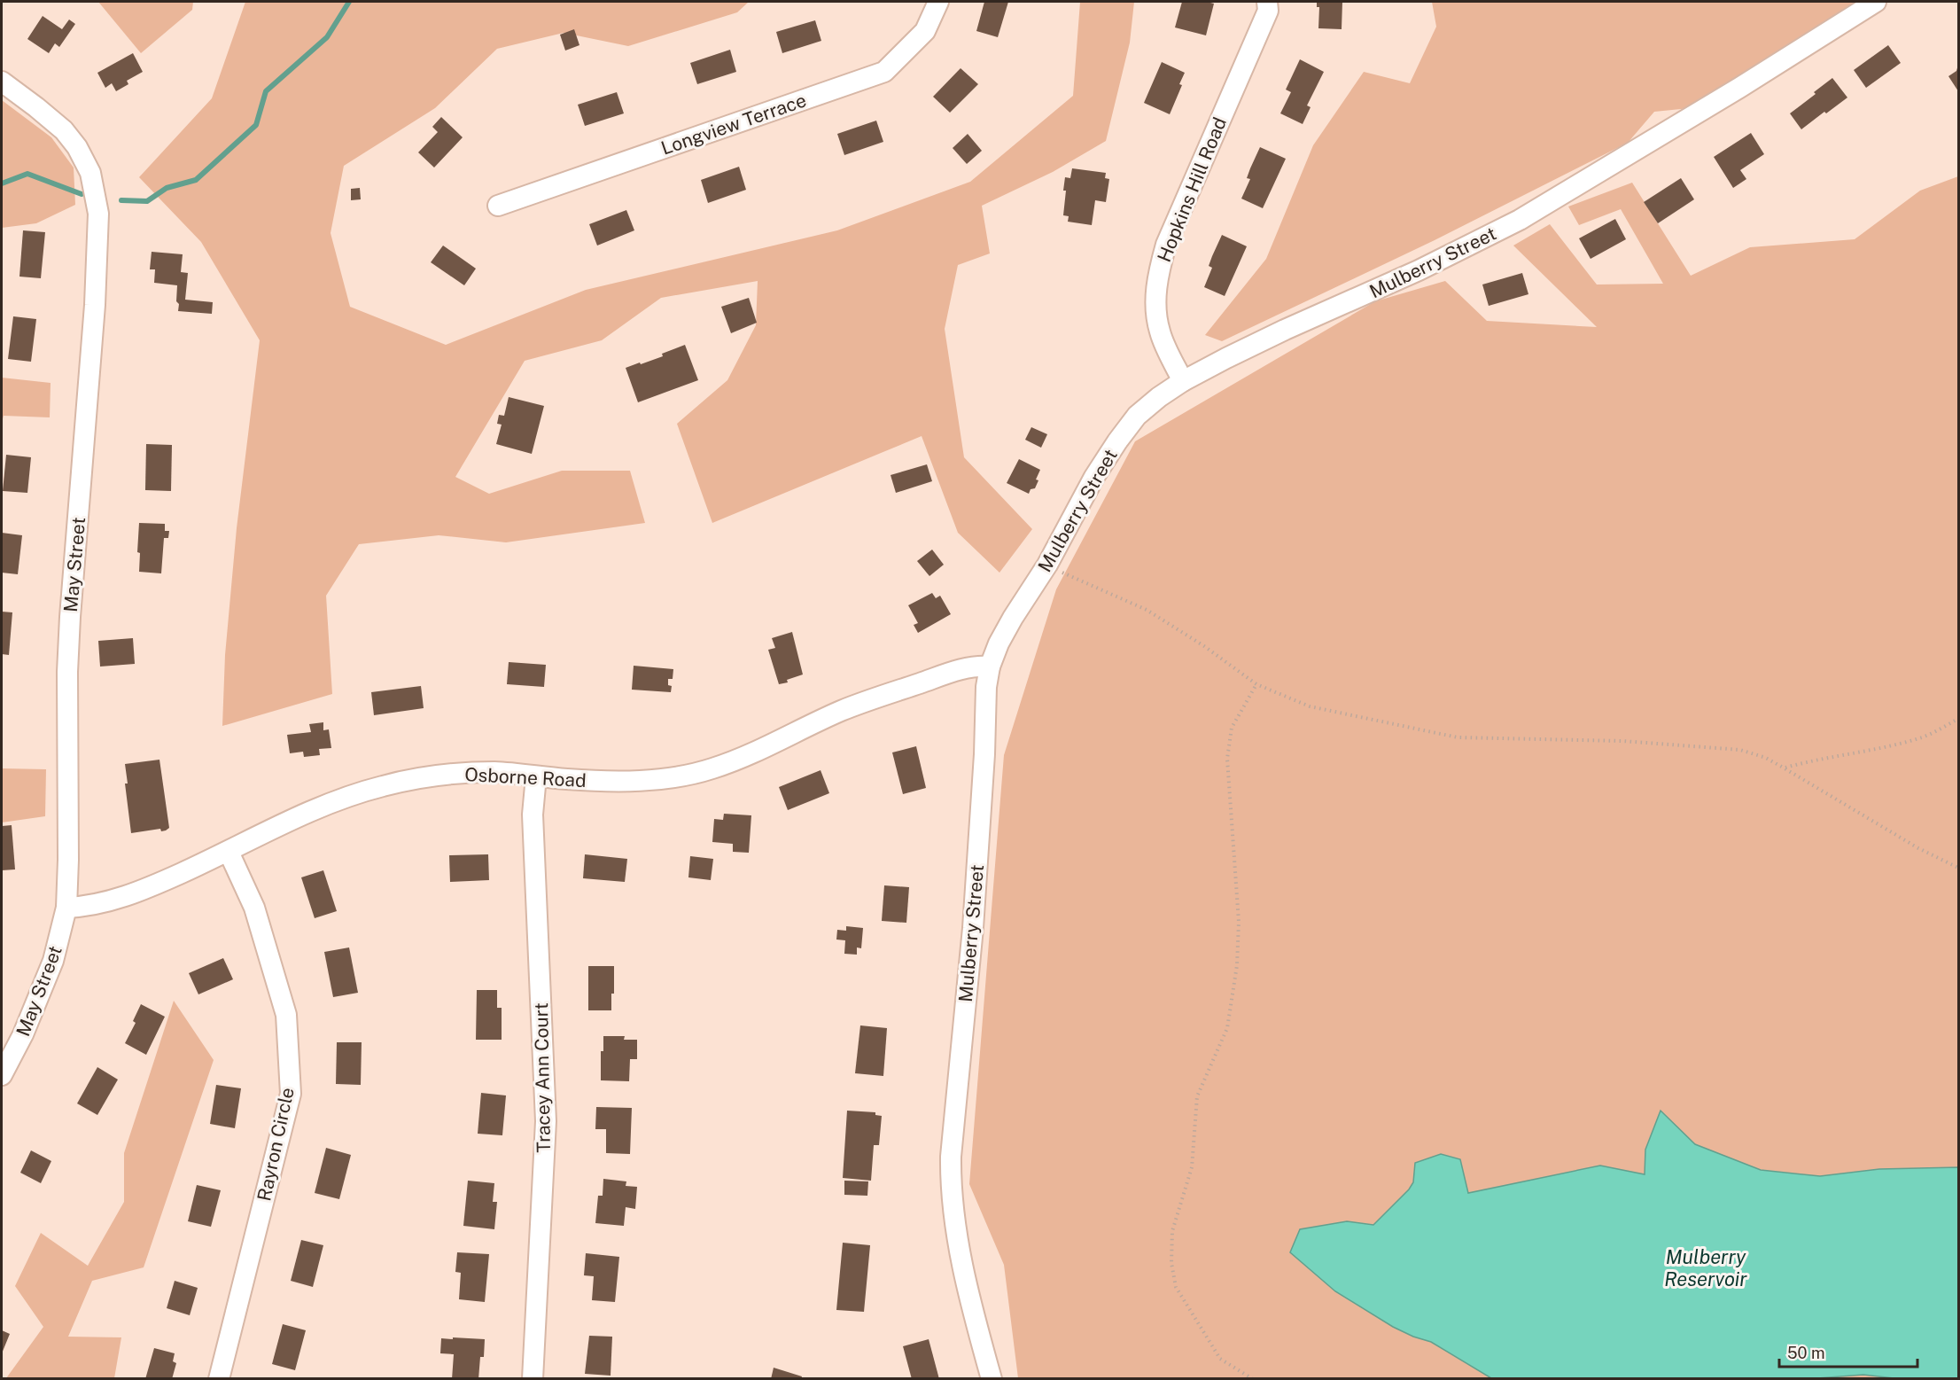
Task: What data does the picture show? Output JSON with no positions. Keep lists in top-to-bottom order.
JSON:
{
  "streets": {
    "street": [
      "Longview Terrace",
      "Hopkins Hill Road",
      "Mulberry Street",
      "May Street",
      "Osborne Road",
      "Tracey Ann Court",
      "Rayron Circle"
    ]
  },
  "crossings": [
    ["Hopkins Hill Road", "Mulberry Street"],
    ["Mulberry Street", "Osborne Road"],
    ["May Street", "Osborne Road"],
    ["Osborne Road", "Tracey Ann Court"],
    ["Osborne Road", "Rayron Circle"]
  ],
  "water": ["Mulberry Reservoir"],
  "scale_bar": "50 m"
}
